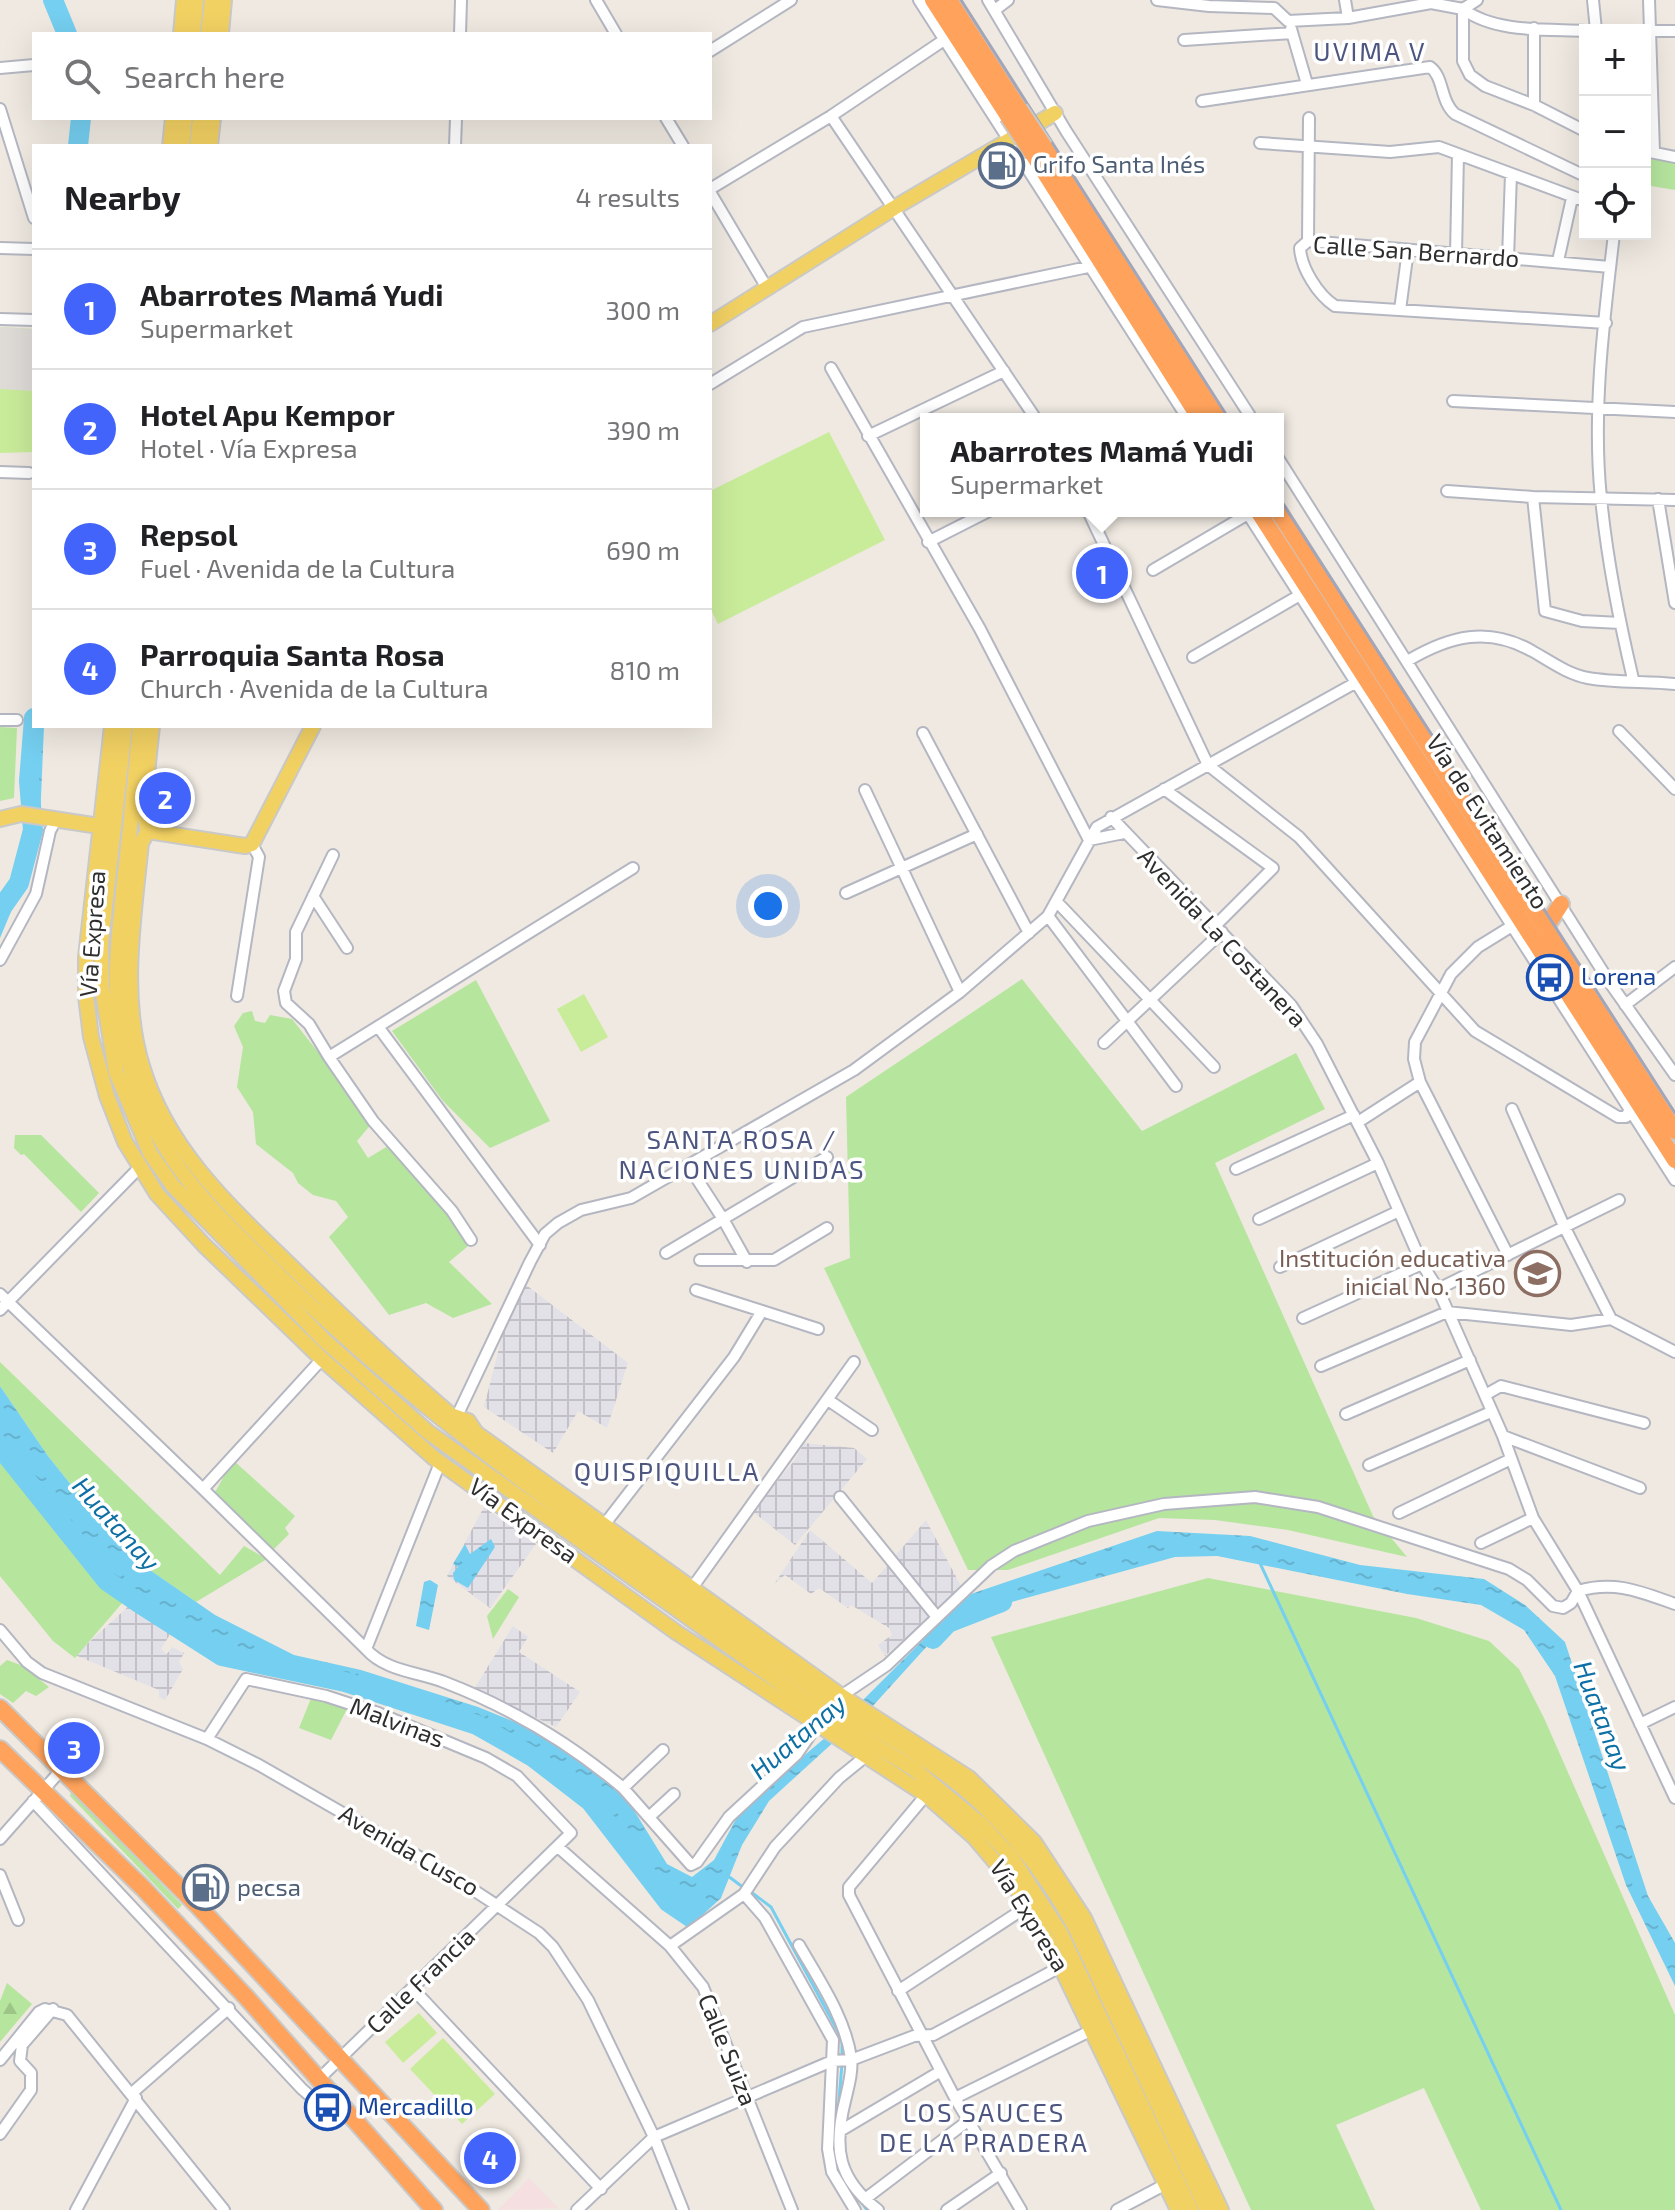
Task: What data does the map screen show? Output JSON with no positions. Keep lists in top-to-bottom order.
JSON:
{
  "streets": {
    "highway": ["Vía de Evitamiento"],
    "main road": ["Vía Expresa"],
    "street": [
      "Calle San Bernardo",
      "Avenida La Costanera",
      "Malvinas",
      "Avenida Cusco",
      "Calle Francia",
      "Calle Suiza"
    ]
  },
  "crossings": [
    ["Malvinas", "Avenida Cusco"],
    ["Malvinas", "Calle Francia"],
    ["Malvinas", "Calle Suiza"],
    ["Avenida Cusco", "Calle Francia"],
    ["Calle Francia", "Calle Suiza"]
  ],
  "districts": [
    "UVIMA V",
    "SANTA ROSA / NACIONES UNIDAS",
    "QUISPIQUILLA",
    "LOS SAUCES DE LA PRADERA"
  ],
  "water": ["Huatanay"],
  "places": {
    "fuel station": ["Grifo Santa Inés", "pecsa"],
    "bus stop": ["Lorena", "Mercadillo"],
    "school or university": ["Institución educativa inicial No. 1360"]
  },
  "page": {
    "map_buttons": ["+", "−"],
    "search": "Search here",
    "heading": ["Nearby", "4 results"],
    "list": [
      {
        "mark": "1",
        "name": "Abarrotes Mamá Yudi",
        "note": "Supermarket",
        "value": "300 m"
      },
      {
        "mark": "2",
        "name": "Hotel Apu Kempor",
        "note": "Hotel · Vía Expresa",
        "value": "390 m"
      },
      {
        "mark": "3",
        "name": "Repsol",
        "note": "Fuel · Avenida de la Cultura",
        "value": "690 m"
      },
      {
        "mark": "4",
        "name": "Parroquia Santa Rosa",
        "note": "Church · Avenida de la Cultura",
        "value": "810 m"
      }
    ],
    "popup": ["Abarrotes Mamá Yudi", "Supermarket"],
    "pins": [
      "1",
      "2",
      "3",
      "4"
    ]
  }
}
